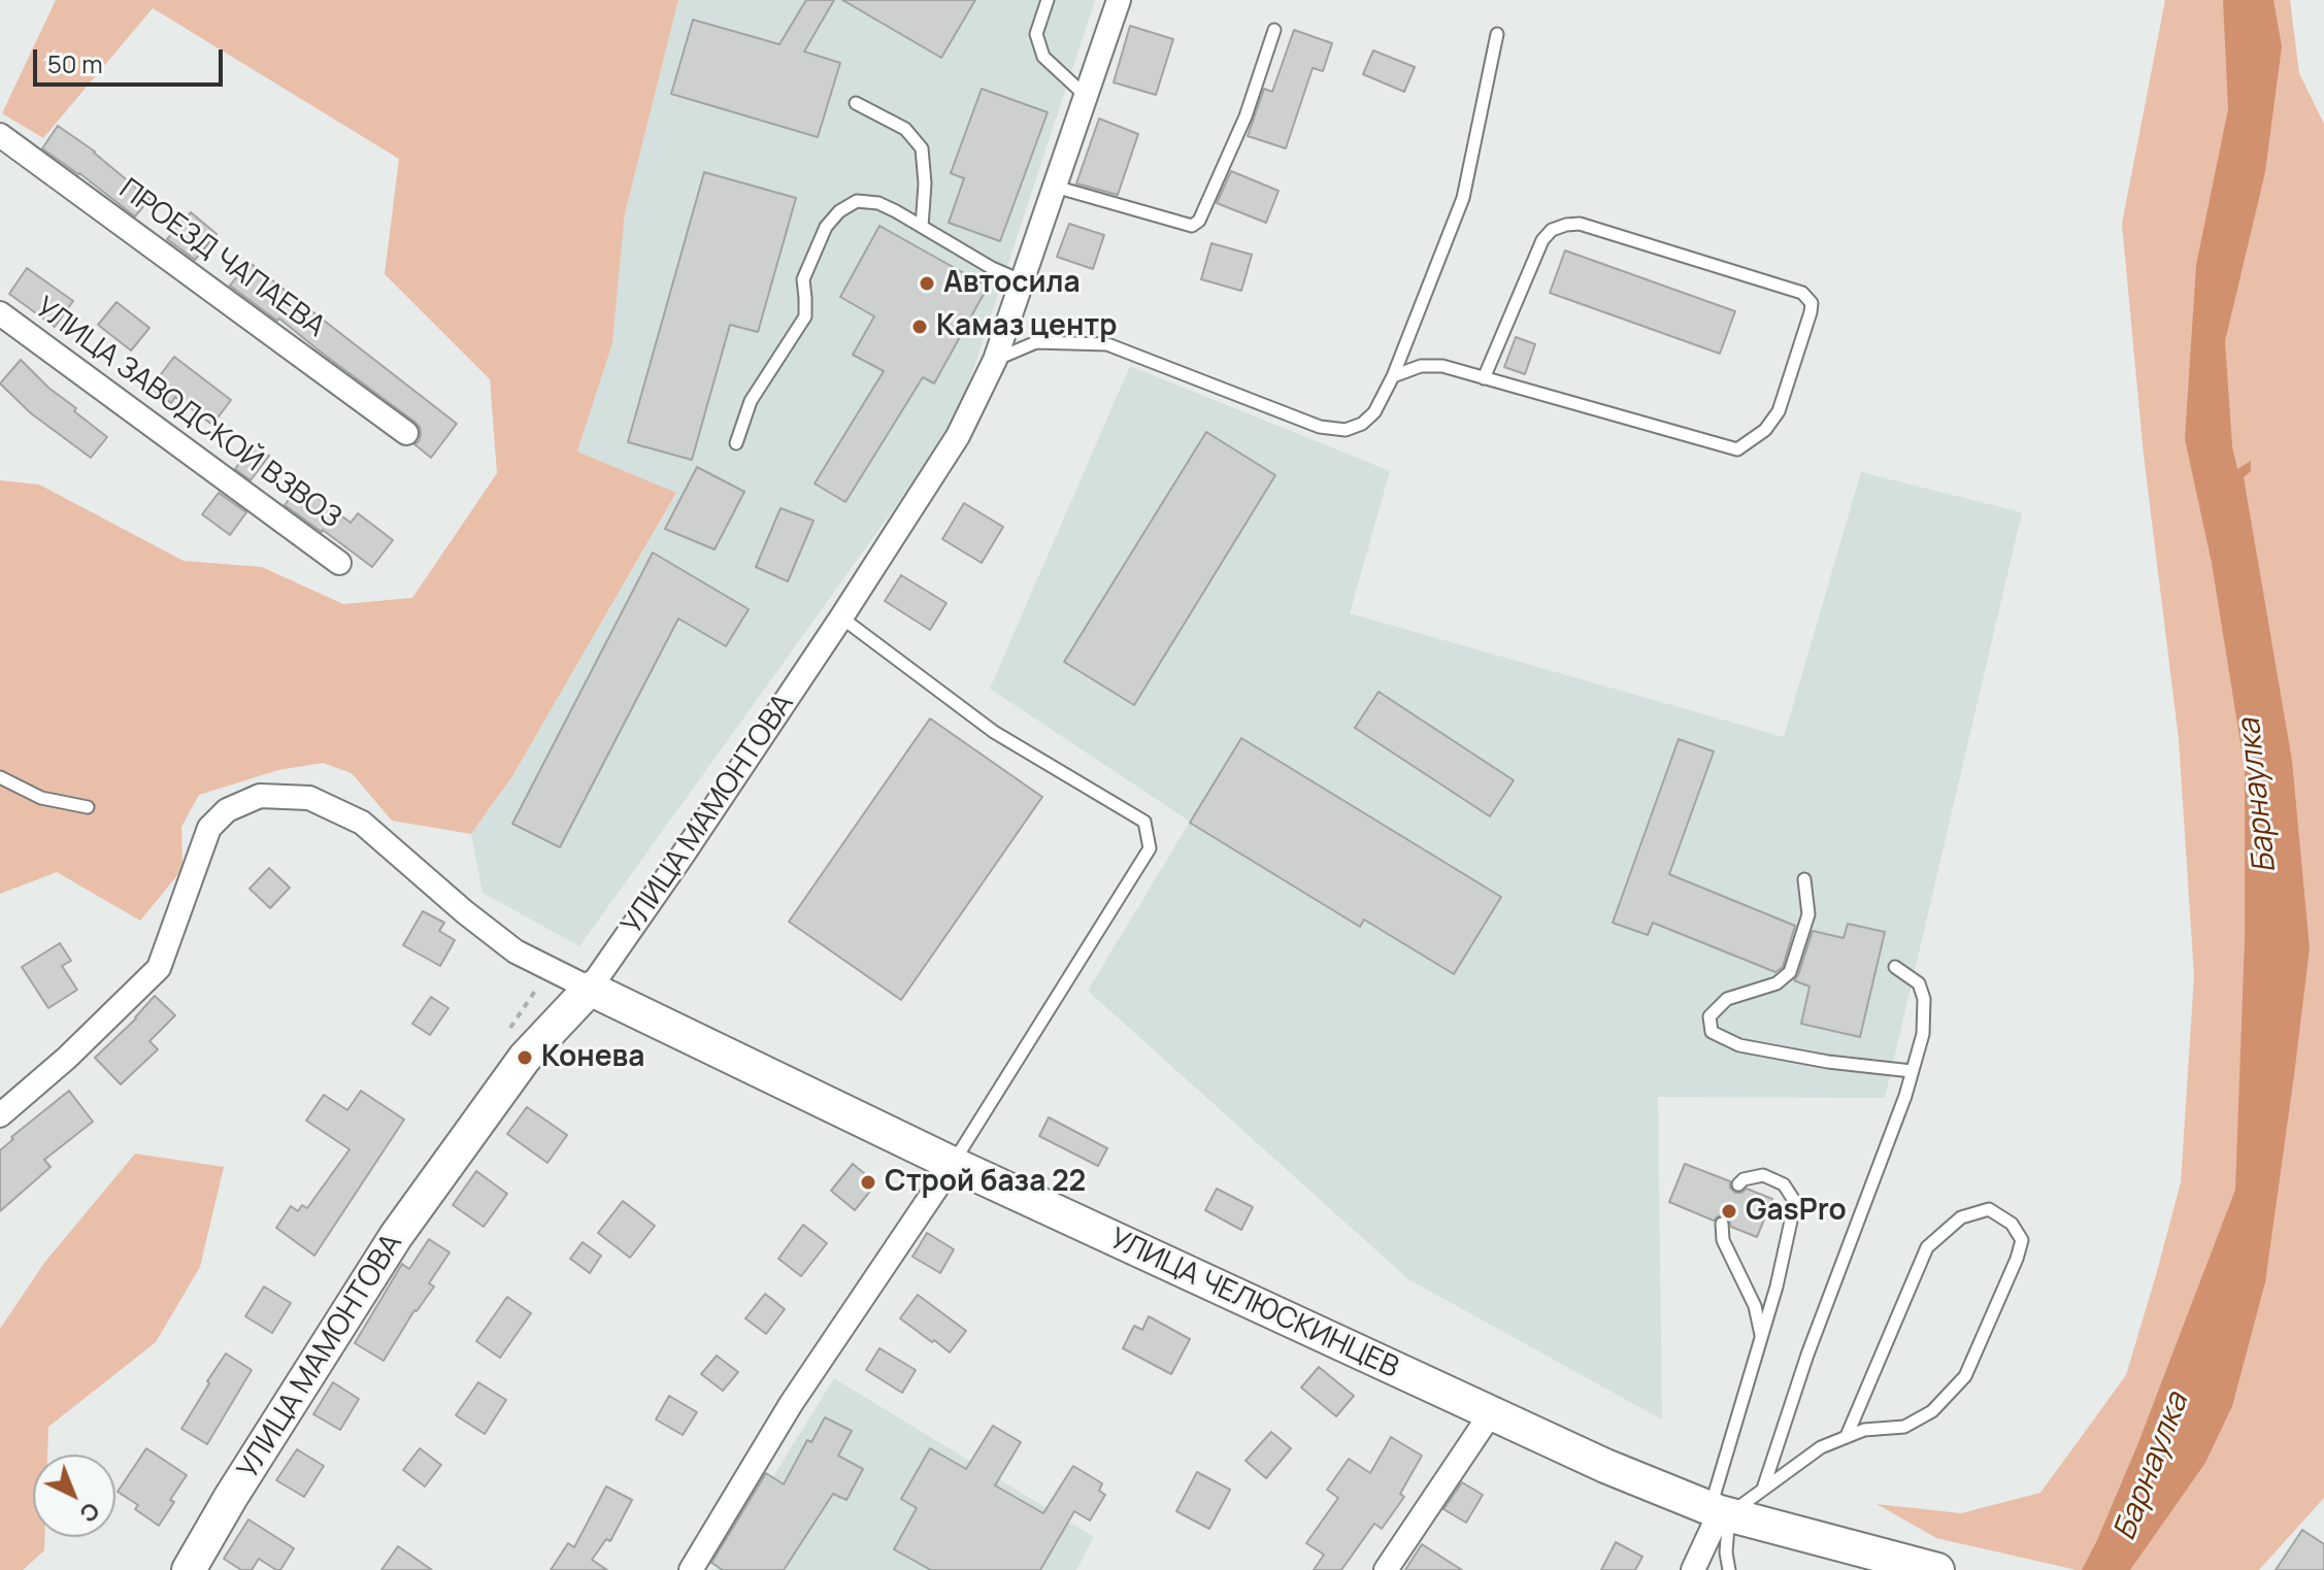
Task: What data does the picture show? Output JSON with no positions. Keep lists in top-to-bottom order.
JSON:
{
  "streets": {
    "main road": ["УЛИЦА МАМОНТОВА", "УЛИЦА ЧЕЛЮСКИНЦЕВ"],
    "street": ["ПРОЕЗД ЧАПАЕВА", "УЛИЦА ЗАВОДСКОЙ ВЗВОЗ"]
  },
  "crossings": [
    ["УЛИЦА МАМОНТОВА", "УЛИЦА ЧЕЛЮСКИНЦЕВ"]
  ],
  "water": ["Барнаулка"],
  "places": [
    "Автосила",
    "Камаз центр",
    "Конева",
    "Строй база 22",
    "GasPro"
  ],
  "scale_bar": "50 m",
  "north": "bottom right"
}
